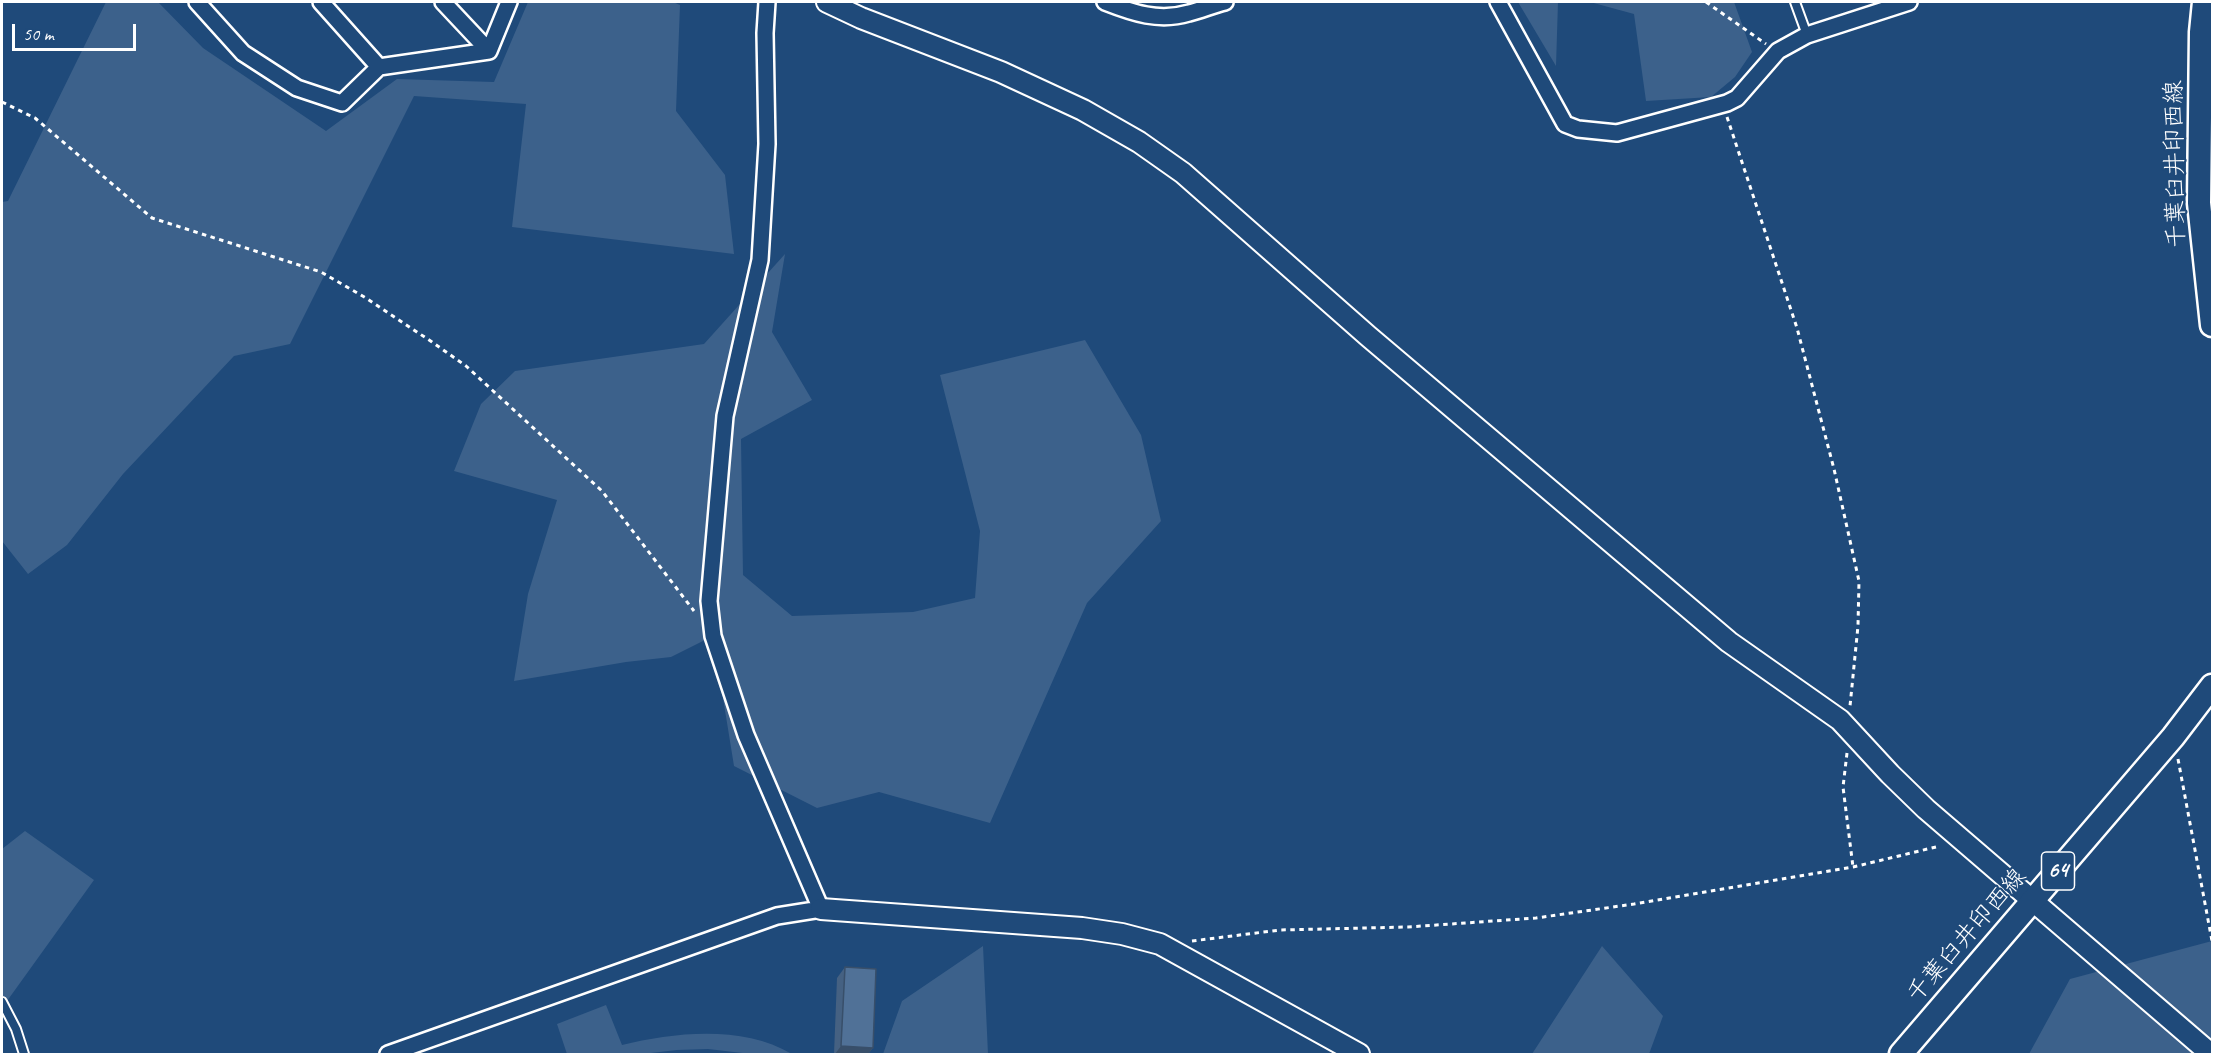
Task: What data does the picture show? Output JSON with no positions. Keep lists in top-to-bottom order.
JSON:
{
  "streets": {
    "main road": ["千葉臼井印西線", "64"]
  },
  "scale_bar": "50 m"
}
